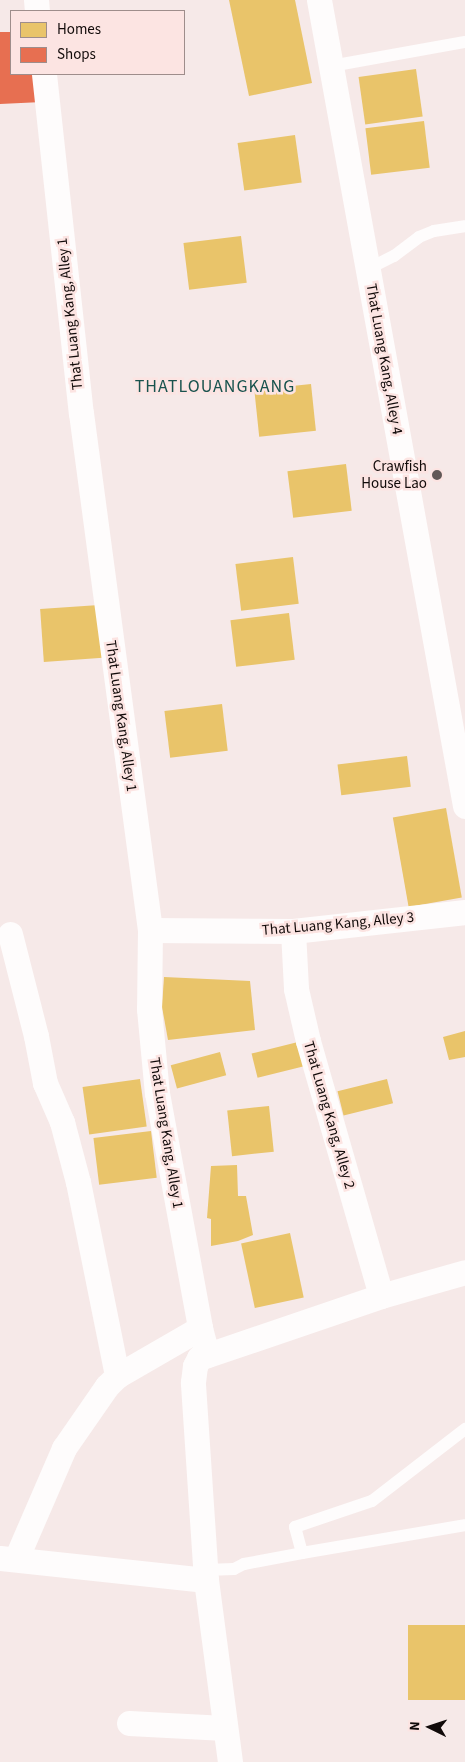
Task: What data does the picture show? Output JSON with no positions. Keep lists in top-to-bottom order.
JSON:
{
  "streets": {
    "street": [
      "That Luang Kang, Alley 1",
      "That Luang Kang, Alley 4",
      "That Luang Kang, Alley 3",
      "That Luang Kang, Alley 2"
    ]
  },
  "crossings": [
    ["That Luang Kang, Alley 1", "That Luang Kang, Alley 3"],
    ["That Luang Kang, Alley 3", "That Luang Kang, Alley 2"]
  ],
  "districts": ["THATLOUANGKANG"],
  "places": ["Crawfish House Lao"],
  "legend": ["Homes", "Shops"],
  "north": "left"
}
